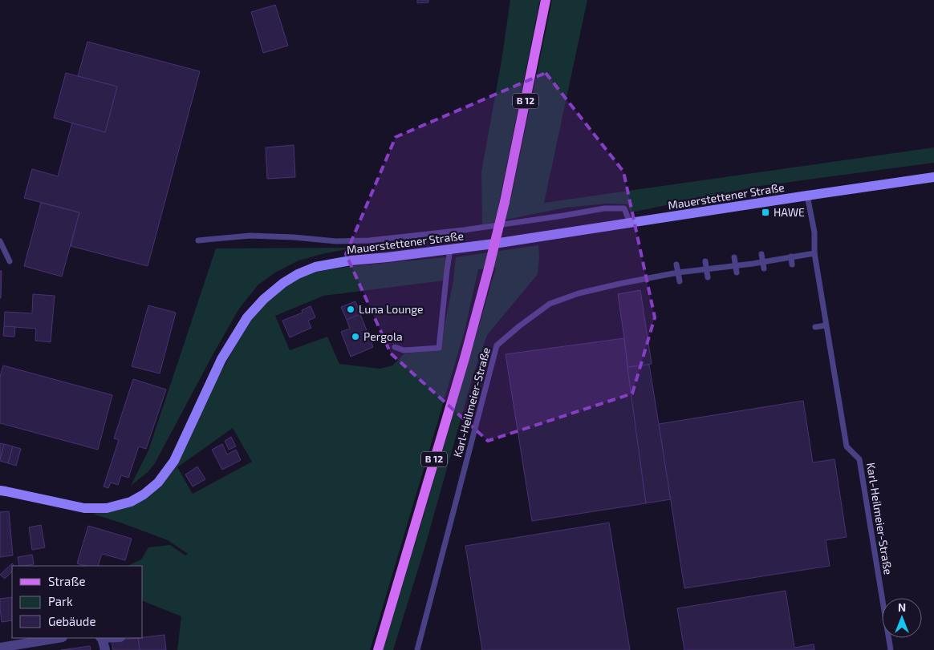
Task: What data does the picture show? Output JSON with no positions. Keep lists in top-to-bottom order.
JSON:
{
  "streets": {
    "main road": ["B 12", "Mauerstettener Straße"],
    "lane": ["Karl-Heilmeier-Straße"]
  },
  "crossings": [
    ["Mauerstettener Straße", "Karl-Heilmeier-Straße"]
  ],
  "places": {
    "transit": ["HAWE"],
    "other": ["Luna Lounge", "Pergola"]
  },
  "legend": ["Straße", "Park", "Gebäude"],
  "north": "top"
}
